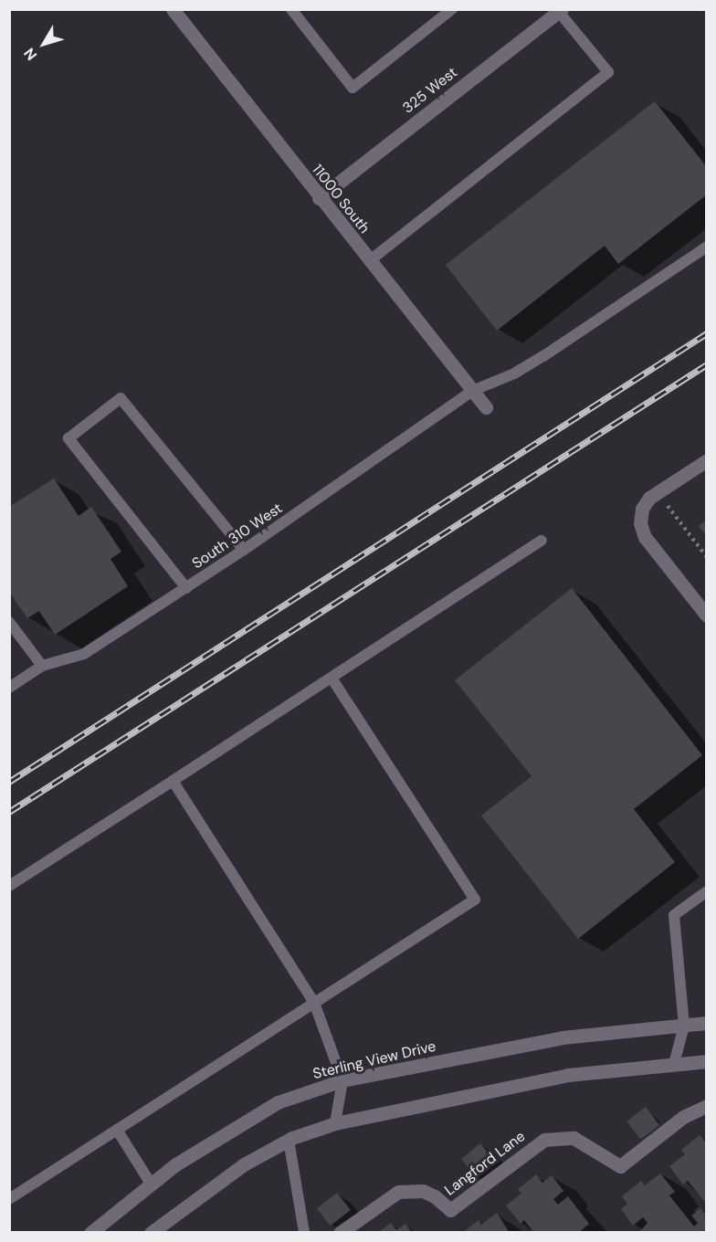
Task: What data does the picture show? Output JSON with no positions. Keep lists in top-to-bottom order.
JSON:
{
  "streets": {
    "street": [
      "325 West",
      "11000 South",
      "Sterling View Drive",
      "Langford Lane"
    ],
    "lane": ["South 310 West"]
  },
  "crossings": [
    ["325 West", "11000 South"],
    ["11000 South", "South 310 West"]
  ],
  "north": "bottom left"
}
